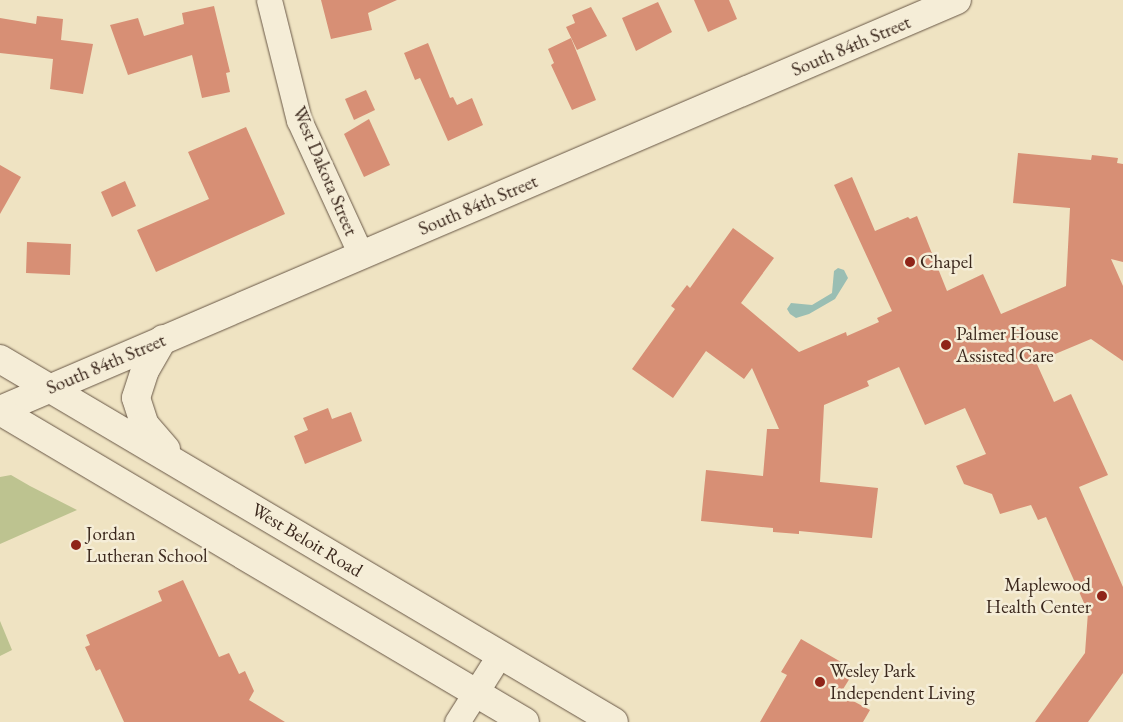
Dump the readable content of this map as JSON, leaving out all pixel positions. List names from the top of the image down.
{
  "streets": {
    "main road": ["South 84th Street", "West Beloit Road"],
    "street": ["West Dakota Street"]
  },
  "crossings": [
    ["South 84th Street", "West Dakota Street"],
    ["South 84th Street", "West Beloit Road"]
  ],
  "places": [
    "Chapel",
    "Palmer House Assisted Care",
    "Jordan Lutheran School",
    "Maplewood Health Center",
    "Wesley Park Independent Living"
  ]
}
